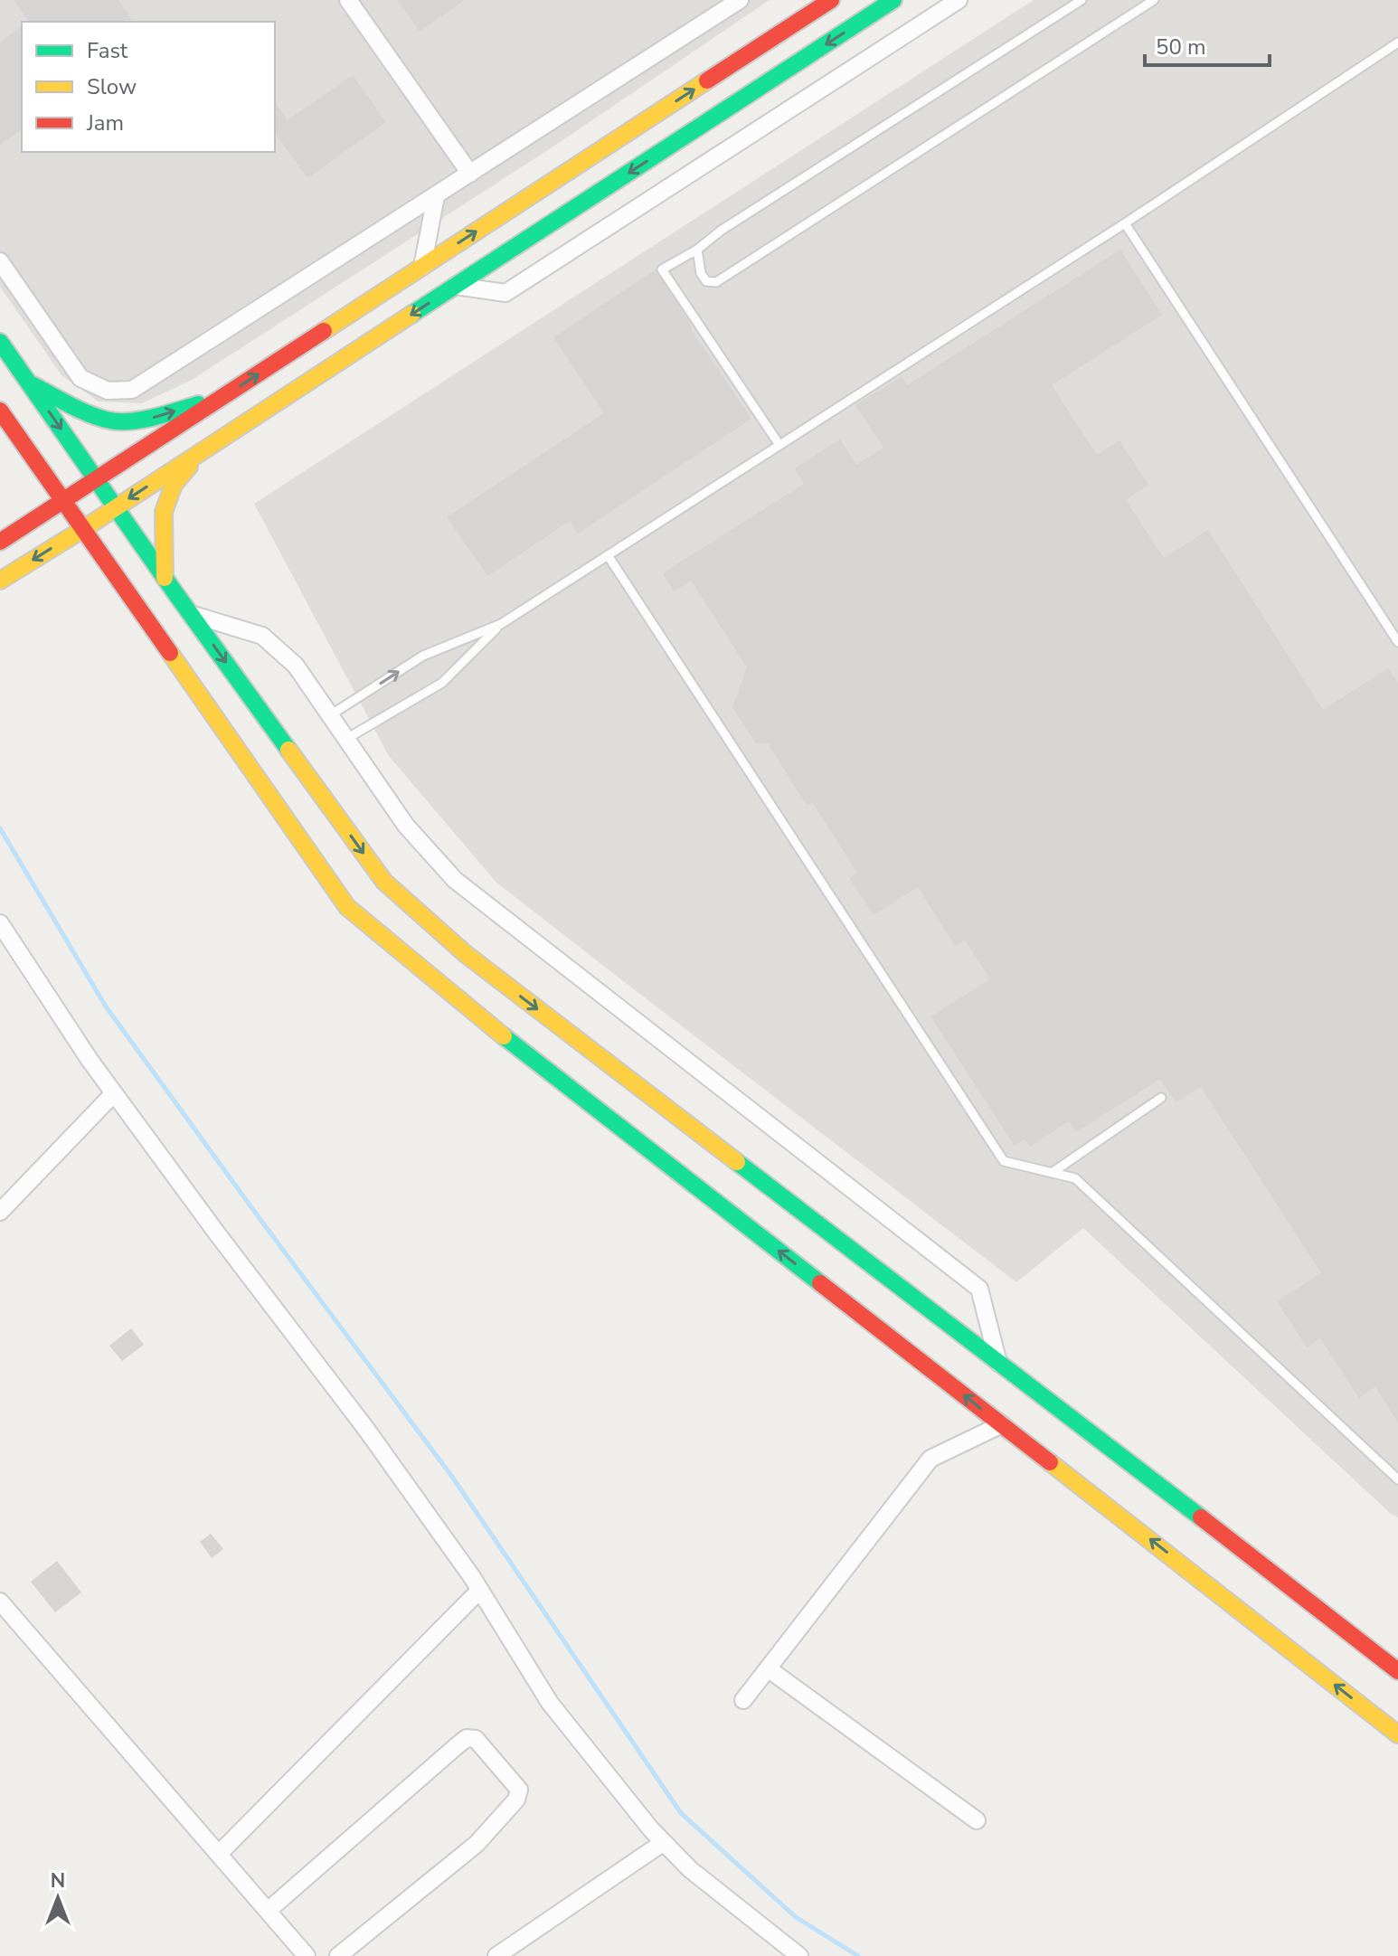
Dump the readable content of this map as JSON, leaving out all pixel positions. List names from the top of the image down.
{
  "legend": ["Fast", "Slow", "Jam"],
  "scale_bar": "50 m",
  "north": "top"
}
